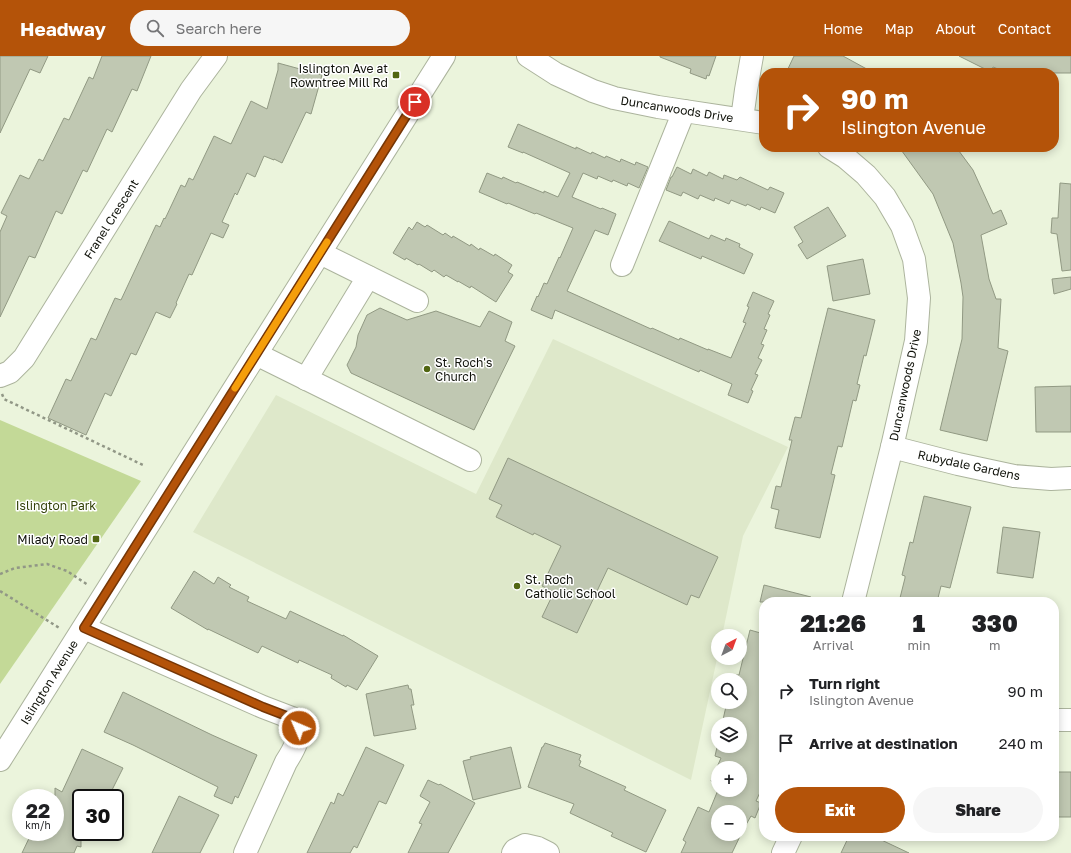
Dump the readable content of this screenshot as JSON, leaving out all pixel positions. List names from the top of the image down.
{
  "streets": {
    "street": [
      "Duncanwoods Drive",
      "Franel Crescent",
      "Rubydale Gardens",
      "Islington Avenue"
    ]
  },
  "crossings": [
    ["Duncanwoods Drive", "Rubydale Gardens"]
  ],
  "parks": ["Islington Park"],
  "places": {
    "transit": ["Islington Ave at Rowntree Mill Rd", "Milady Road"],
    "other": ["St. Roch's Church", "St. Roch Catholic School"]
  },
  "north": "top right",
  "page": {
    "header": "Headway",
    "search": "Search here",
    "nav": [
      "Home",
      "Map",
      "About",
      "Contact"
    ],
    "turn": ["90 m", "Islington Avenue"],
    "eta": [
      "21:26",
      "Arrival",
      "1",
      "min",
      "330",
      "m"
    ],
    "map_buttons": ["+", "−"],
    "list": [
      {
        "name": "Turn right",
        "note": "Islington Avenue",
        "value": "90 m"
      },
      {
        "name": "Arrive at destination",
        "value": "240 m"
      }
    ],
    "buttons": ["Exit", "Share"],
    "speed": "22 km/h",
    "limit": "30"
  }
}
